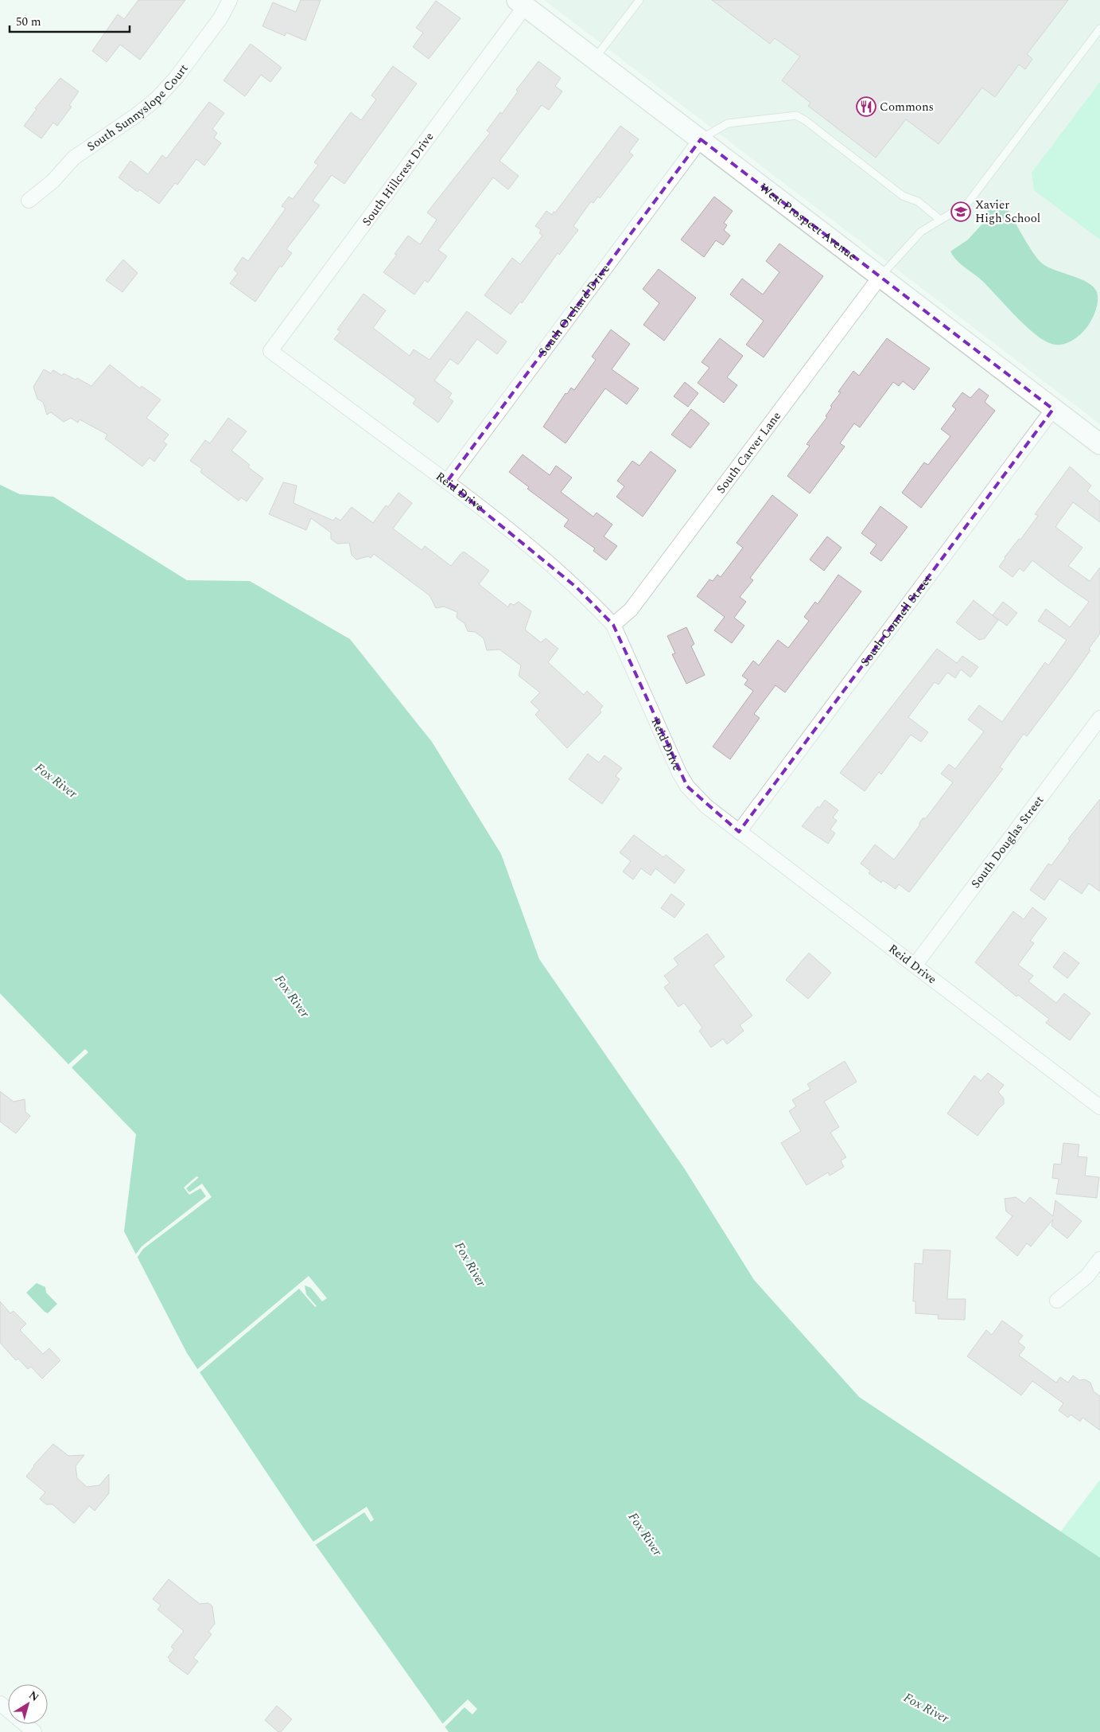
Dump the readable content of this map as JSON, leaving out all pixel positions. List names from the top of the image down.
{
  "streets": {
    "main road": ["West Prospect Avenue"],
    "street": [
      "South Sunnyslope Court",
      "South Hillcrest Drive",
      "South Orchard Drive",
      "South Carver Lane",
      "Reid Drive",
      "South Connell Street",
      "South Douglas Street"
    ]
  },
  "crossings": [
    ["South Hillcrest Drive", "West Prospect Avenue"],
    ["South Hillcrest Drive", "Reid Drive"],
    ["West Prospect Avenue", "South Orchard Drive"],
    ["West Prospect Avenue", "South Carver Lane"],
    ["West Prospect Avenue", "South Connell Street"],
    ["South Orchard Drive", "Reid Drive"],
    ["South Carver Lane", "Reid Drive"],
    ["Reid Drive", "South Connell Street"],
    ["Reid Drive", "South Douglas Street"]
  ],
  "water": ["Fox River"],
  "places": {
    "restaurant": ["Commons"],
    "school or university": ["Xavier High School"]
  },
  "scale_bar": "50 m",
  "north": "top right"
}
